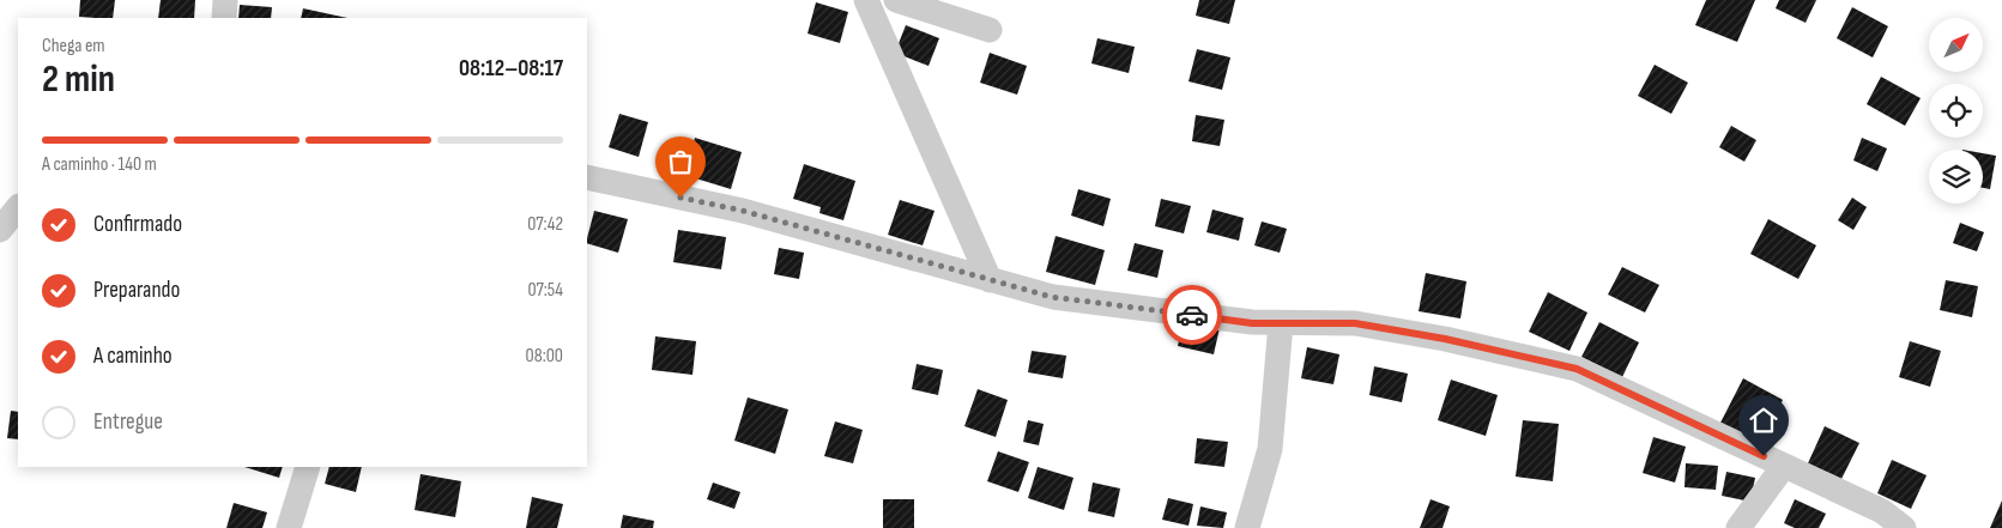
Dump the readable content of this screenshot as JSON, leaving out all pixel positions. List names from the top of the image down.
{
  "north": "top right",
  "page": {
    "heading": ["2 min", "Chega em", "08:12–08:17"],
    "bar": "A caminho · 140 m",
    "list": [
      ["Confirmado", "07:42"],
      ["Preparando", "07:54"],
      ["A caminho", "08:00"],
      "Entregue"
    ]
  }
}
